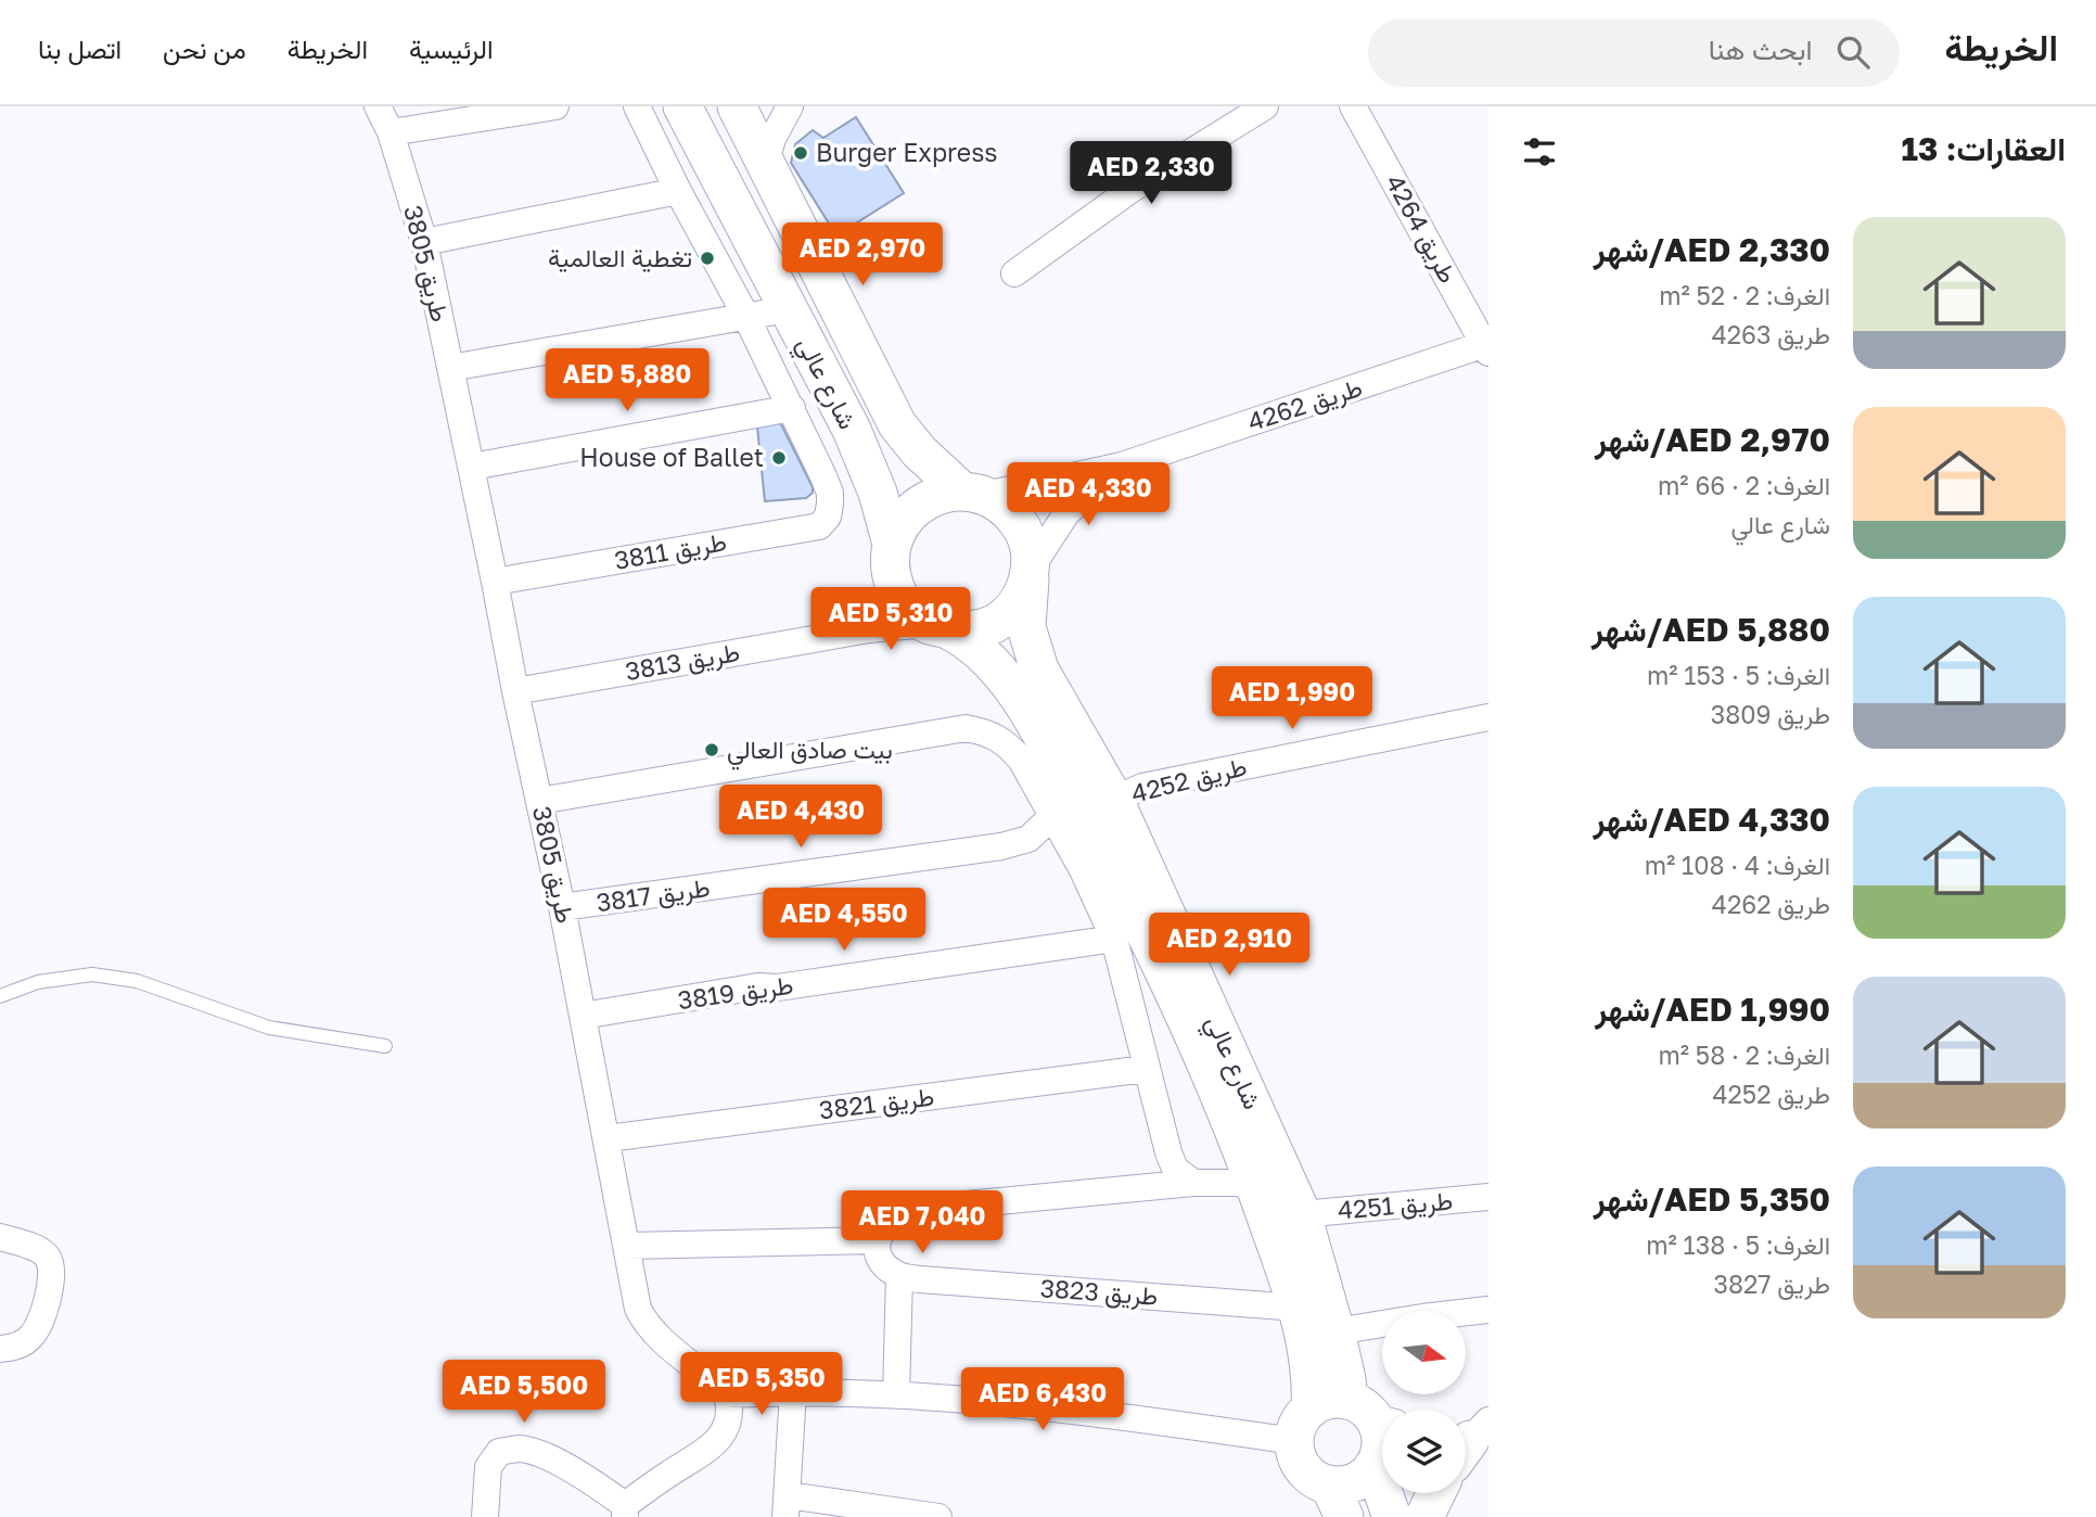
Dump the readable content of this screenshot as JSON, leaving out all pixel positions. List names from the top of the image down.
{
  "streets": {
    "street": [
      "طريق 4264",
      "طريق 3805",
      "شارع عالي",
      "طريق 4262",
      "طريق 3811",
      "طريق 3813",
      "طريق 4252",
      "طريق 3817",
      "طريق 3819",
      "طريق 3821",
      "طريق 4251",
      "طريق 3823"
    ]
  },
  "crossings": [
    ["طريق 4264", "طريق 4262"],
    ["طريق 3805", "طريق 3811"],
    ["طريق 3805", "طريق 3813"],
    ["طريق 3805", "طريق 3817"],
    ["طريق 3805", "طريق 3819"],
    ["طريق 3805", "طريق 3821"],
    ["شارع عالي", "طريق 4262"],
    ["شارع عالي", "طريق 3813"],
    ["شارع عالي", "طريق 4252"],
    ["شارع عالي", "طريق 3817"],
    ["شارع عالي", "طريق 4251"],
    ["شارع عالي", "طريق 3823"],
    ["طريق 4262", "طريق 3813"]
  ],
  "places": [
    "Burger Express",
    "تغطية العالمية",
    "House of Ballet",
    "بيت صادق العالي"
  ],
  "north": "right",
  "page": {
    "header": "الخريطة",
    "search": "ابحث هنا",
    "nav": [
      "الرئيسية",
      "الخريطة",
      "من نحن",
      "اتصل بنا"
    ],
    "heading": "العقارات: 13",
    "price": [
      "AED 2,330",
      "AED 2,970",
      "AED 5,880",
      "AED 4,330",
      "AED 5,310",
      "AED 1,990",
      "AED 4,430",
      "AED 4,550",
      "AED 2,910",
      "AED 7,040",
      "AED 5,350",
      "AED 5,500",
      "AED 6,430"
    ],
    "list": [
      {
        "name": "AED 2,330/شهر",
        "note": "الغرف: 2 · 52 m² · طريق 4263"
      },
      {
        "name": "AED 2,970/شهر",
        "note": "الغرف: 2 · 66 m² · شارع عالي"
      },
      {
        "name": "AED 5,880/شهر",
        "note": "الغرف: 5 · 153 m² · طريق 3809"
      },
      {
        "name": "AED 4,330/شهر",
        "note": "الغرف: 4 · 108 m² · طريق 4262"
      },
      {
        "name": "AED 1,990/شهر",
        "note": "الغرف: 2 · 58 m² · طريق 4252"
      },
      {
        "name": "AED 5,350/شهر",
        "note": "الغرف: 5 · 138 m² · طريق 3827"
      }
    ]
  }
}
